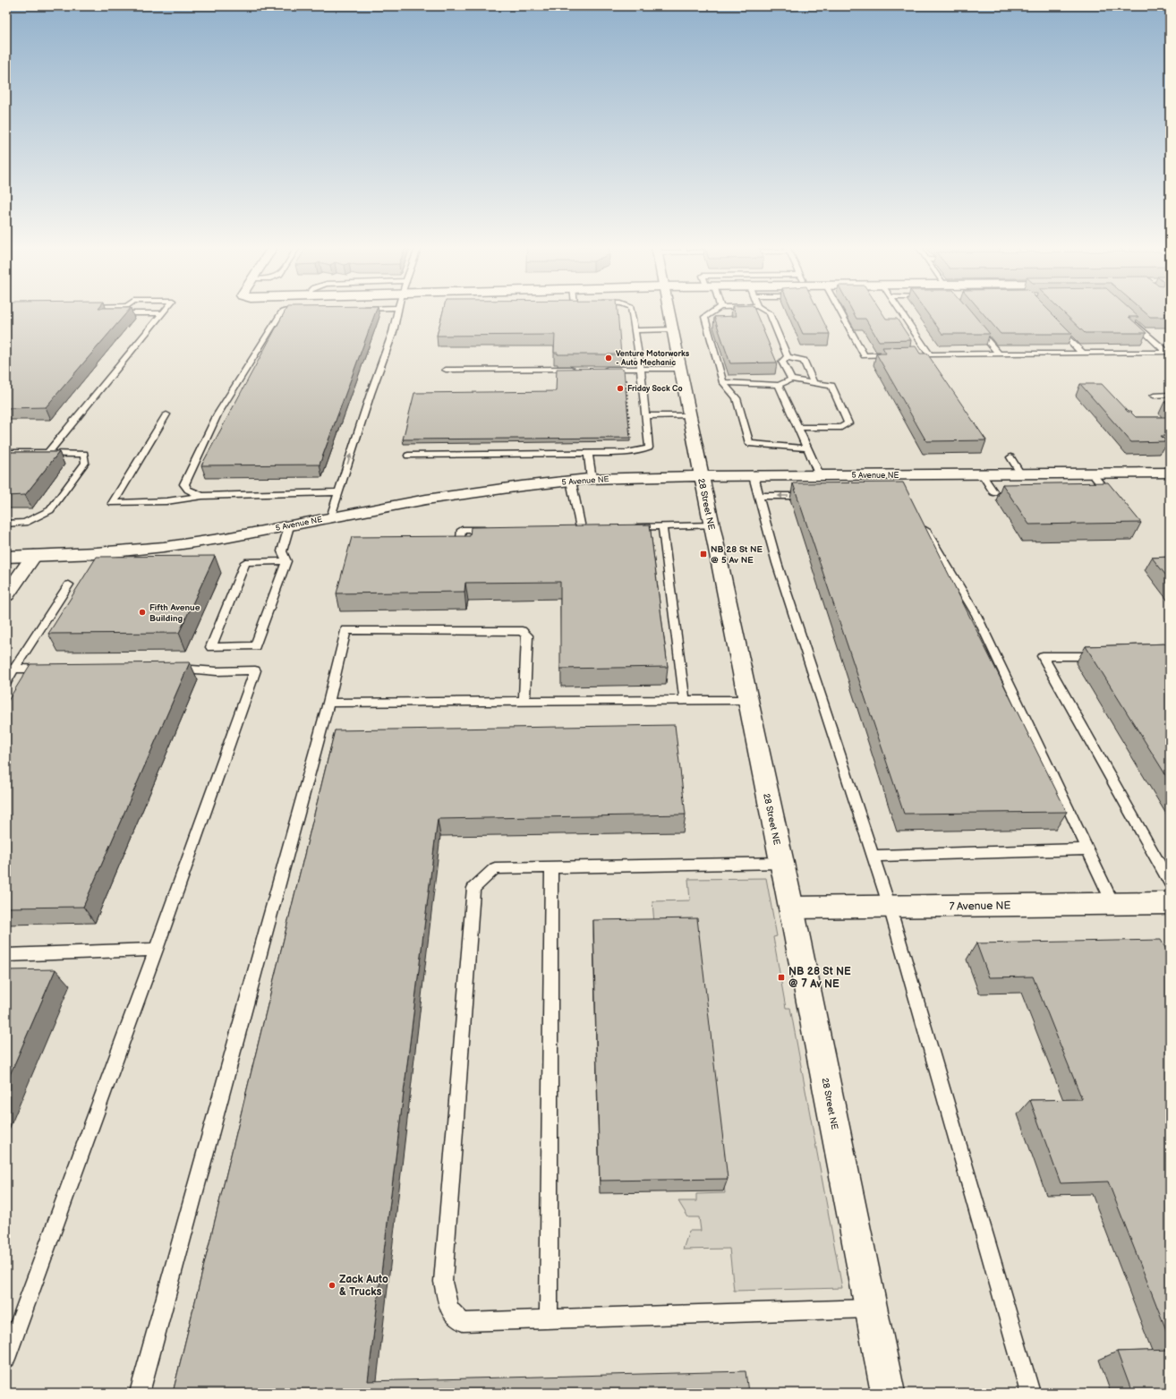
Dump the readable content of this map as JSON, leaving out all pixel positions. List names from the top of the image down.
{
  "streets": {
    "street": ["5 Avenue NE", "28 Street NE", "7 Avenue NE"]
  },
  "crossings": [
    ["5 Avenue NE", "28 Street NE"],
    ["28 Street NE", "7 Avenue NE"]
  ],
  "places": {
    "other": [
      "Venture Motorworks - Auto Mechanic",
      "Friday Sock Co",
      "Fifth Avenue Building",
      "Zack Auto & Trucks"
    ],
    "transit": ["NB 28 St NE @ 5 Av NE", "NB 28 St NE @ 7 Av NE"]
  }
}
